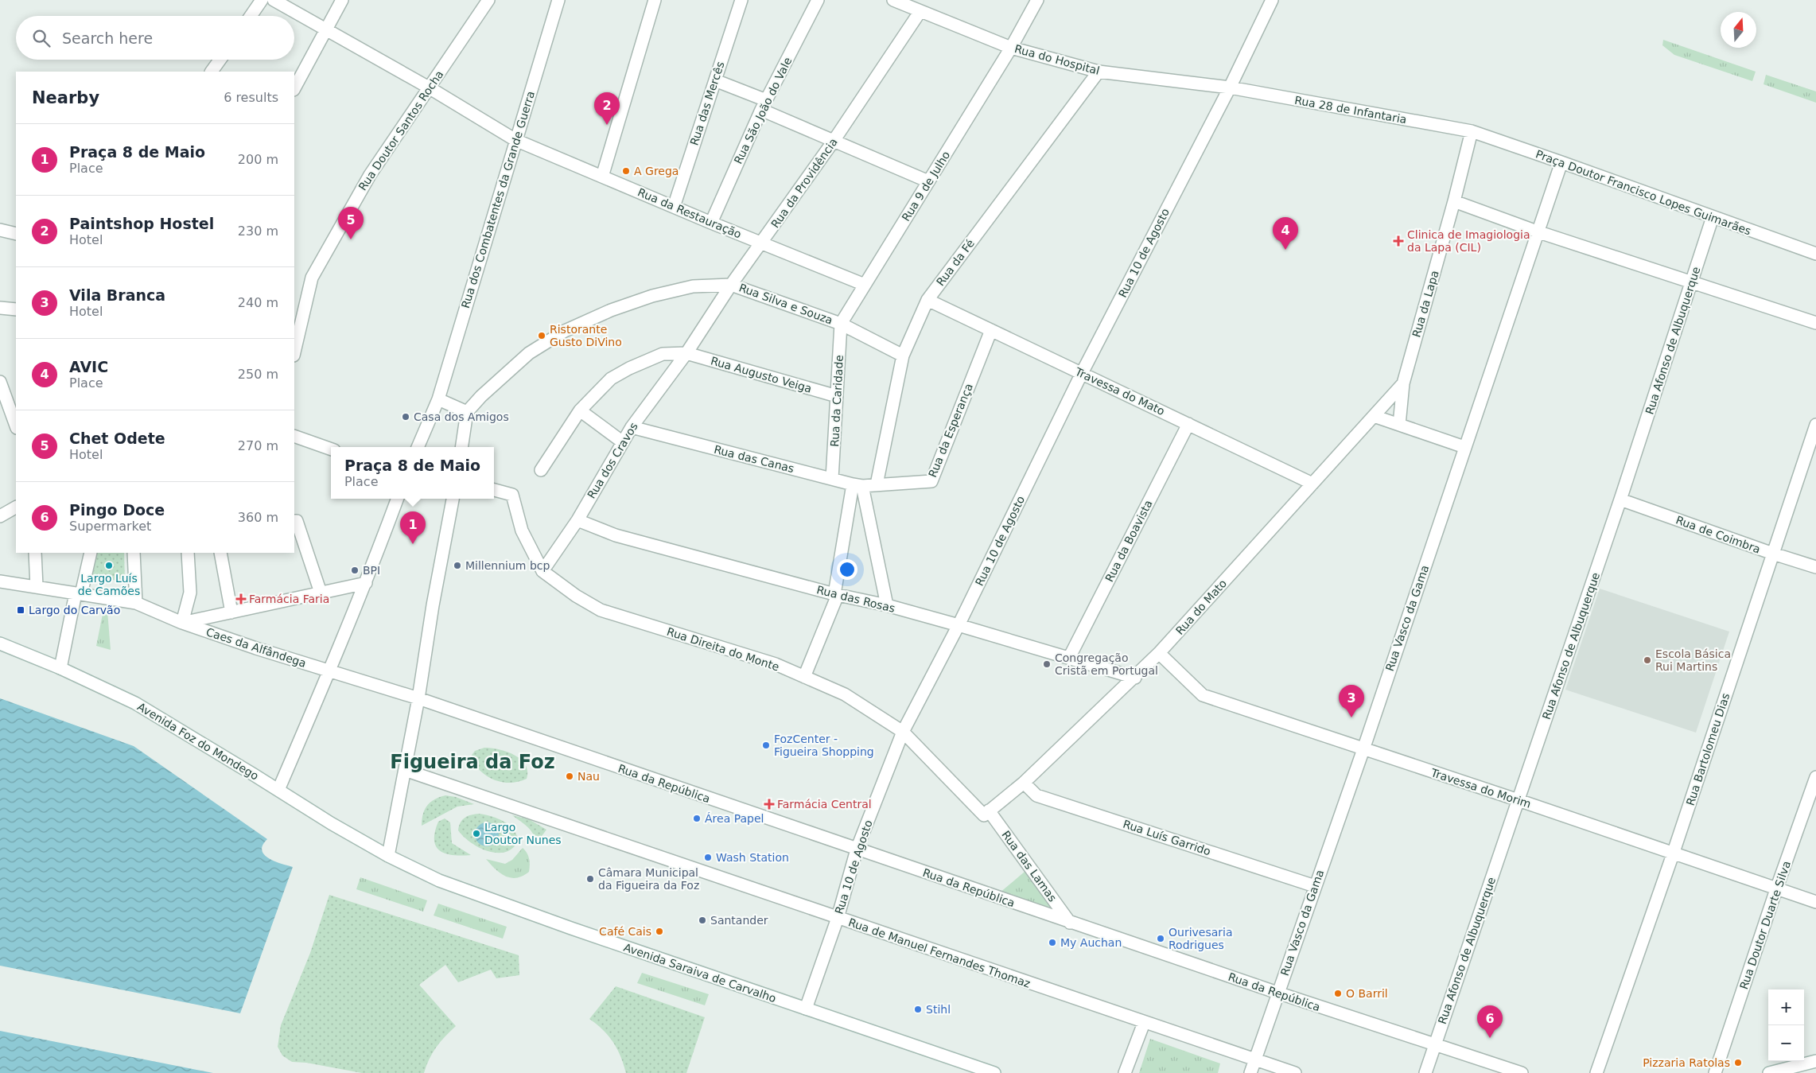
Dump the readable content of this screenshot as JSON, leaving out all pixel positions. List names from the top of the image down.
{
  "streets": {
    "street": [
      "Rua do Hospital",
      "Rua das Mercês",
      "Rua 28 de Infantaria",
      "Rua São João do Vale",
      "Rua Doutor Santos Rocha",
      "Rua da Providência",
      "Rua 9 de Julho",
      "Praça Doutor Francisco Lopes Guimarães",
      "Rua dos Combatentes da Grande Guerra",
      "Rua da Restauração",
      "Rua 10 de Agosto",
      "Rua da Fé",
      "Rua Silva e Souza",
      "Rua da Lapa",
      "Rua Afonso de Albuquerque",
      "Rua Augusto Veiga",
      "Travessa do Mato",
      "Rua da Caridade",
      "Rua da Esperança",
      "Rua das Canas",
      "Rua dos Cravos",
      "Rua de Coimbra",
      "Rua da Boavista",
      "Rua das Rosas",
      "Rua do Mato",
      "Rua Vasco da Gama",
      "Caes da Alfândega",
      "Rua Direita do Monte",
      "Avenida Foz do Mondego",
      "Rua Bartolomeu Dias",
      "Rua da República",
      "Travessa do Morim",
      "Rua Luís Garrido",
      "Rua das Lamas",
      "Rua Doutor Duarte Silva",
      "Rua de Manuel Fernandes Thomaz",
      "Avenida Saraiva de Carvalho"
    ]
  },
  "crossings": [
    ["Rua do Hospital", "Rua 28 de Infantaria"],
    ["Rua do Hospital", "Rua da Providência"],
    ["Rua do Hospital", "Rua 9 de Julho"],
    ["Rua do Hospital", "Rua 10 de Agosto"],
    ["Rua do Hospital", "Rua da Fé"],
    ["Rua das Mercês", "Rua da Restauração"],
    ["Rua 28 de Infantaria", "Praça Doutor Francisco Lopes Guimarães"],
    ["Rua 28 de Infantaria", "Rua 10 de Agosto"],
    ["Rua 28 de Infantaria", "Rua da Lapa"],
    ["Rua São João do Vale", "Rua da Restauração"],
    ["Rua Doutor Santos Rocha", "Rua da Restauração"],
    ["Rua da Providência", "Rua da Restauração"],
    ["Rua da Providência", "Rua Silva e Souza"],
    ["Rua da Providência", "Rua Augusto Veiga"],
    ["Rua da Providência", "Rua dos Cravos"],
    ["Rua 9 de Julho", "Rua da Restauração"],
    ["Rua 9 de Julho", "Rua Silva e Souza"],
    ["Rua 9 de Julho", "Rua da Caridade"],
    ["Praça Doutor Francisco Lopes Guimarães", "Rua da Lapa"],
    ["Praça Doutor Francisco Lopes Guimarães", "Rua Afonso de Albuquerque"],
    ["Praça Doutor Francisco Lopes Guimarães", "Rua Vasco da Gama"],
    ["Rua dos Combatentes da Grande Guerra", "Rua da Restauração"],
    ["Rua 10 de Agosto", "Travessa do Mato"],
    ["Rua 10 de Agosto", "Rua das Rosas"],
    ["Rua 10 de Agosto", "Rua Direita do Monte"],
    ["Rua 10 de Agosto", "Rua da República"],
    ["Rua 10 de Agosto", "Rua das Lamas"],
    ["Rua 10 de Agosto", "Rua de Manuel Fernandes Thomaz"],
    ["Rua 10 de Agosto", "Avenida Saraiva de Carvalho"],
    ["Rua da Fé", "Rua Silva e Souza"],
    ["Rua da Fé", "Travessa do Mato"],
    ["Rua da Fé", "Rua da Esperança"],
    ["Rua da Fé", "Rua das Canas"],
    ["Rua Silva e Souza", "Rua da Caridade"],
    ["Rua da Lapa", "Rua do Mato"],
    ["Rua Afonso de Albuquerque", "Rua de Coimbra"],
    ["Rua Afonso de Albuquerque", "Rua da República"],
    ["Rua Afonso de Albuquerque", "Travessa do Morim"],
    ["Rua Augusto Veiga", "Rua da Caridade"],
    ["Rua Augusto Veiga", "Rua dos Cravos"],
    ["Travessa do Mato", "Rua da Esperança"],
    ["Travessa do Mato", "Rua da Boavista"],
    ["Travessa do Mato", "Rua do Mato"],
    ["Rua da Caridade", "Rua das Canas"],
    ["Rua da Esperança", "Rua das Canas"],
    ["Rua das Canas", "Rua dos Cravos"],
    ["Rua dos Cravos", "Rua das Rosas"],
    ["Rua dos Cravos", "Rua Direita do Monte"],
    ["Rua de Coimbra", "Rua Bartolomeu Dias"],
    ["Rua da Boavista", "Rua das Rosas"],
    ["Rua das Rosas", "Rua do Mato"],
    ["Rua do Mato", "Travessa do Morim"],
    ["Rua do Mato", "Rua Luís Garrido"],
    ["Rua do Mato", "Rua das Lamas"],
    ["Rua Vasco da Gama", "Rua da República"],
    ["Rua Vasco da Gama", "Travessa do Morim"],
    ["Rua Vasco da Gama", "Rua Luís Garrido"],
    ["Rua Vasco da Gama", "Rua de Manuel Fernandes Thomaz"],
    ["Caes da Alfândega", "Rua da República"],
    ["Rua Direita do Monte", "Rua das Lamas"],
    ["Avenida Foz do Mondego", "Avenida Saraiva de Carvalho"],
    ["Rua Bartolomeu Dias", "Travessa do Morim"],
    ["Rua da República", "Rua das Lamas"],
    ["Travessa do Morim", "Rua Doutor Duarte Silva"]
  ],
  "districts": ["Figueira da Foz"],
  "places": {
    "other": [
      "A Grega",
      "Ristorante Gusto DiVino",
      "Casa dos Amigos",
      "Largo Luís de Camões",
      "Millennium bcp",
      "BPI",
      "Escola Básica Rui Martins",
      "Congregação Cristã em Portugal",
      "FozCenter - Figueira Shopping",
      "Nau",
      "Área Papel",
      "Largo Doutor Nunes",
      "Wash Station",
      "Câmara Municipal da Figueira da Foz",
      "Santander",
      "Café Cais",
      "Ourivesaria Rodrigues",
      "My Auchan",
      "O Barril",
      "Stihl",
      "Pizzaria Ratolas"
    ],
    "health": ["Clinica de Imagiologia da Lapa (CIL)", "Farmácia Faria", "Farmácia Central"],
    "transit": ["Largo do Carvão"]
  },
  "north": "top",
  "page": {
    "search": "Search here",
    "heading": ["Nearby", "6 results"],
    "pins": [
      "2",
      "5",
      "4",
      "1",
      "3",
      "6"
    ],
    "list": [
      {
        "mark": "1",
        "name": "Praça 8 de Maio",
        "note": "Place",
        "value": "200 m"
      },
      {
        "mark": "2",
        "name": "Paintshop Hostel",
        "note": "Hotel",
        "value": "230 m"
      },
      {
        "mark": "3",
        "name": "Vila Branca",
        "note": "Hotel",
        "value": "240 m"
      },
      {
        "mark": "4",
        "name": "AVIC",
        "note": "Place",
        "value": "250 m"
      },
      {
        "mark": "5",
        "name": "Chet Odete",
        "note": "Hotel",
        "value": "270 m"
      },
      {
        "mark": "6",
        "name": "Pingo Doce",
        "note": "Supermarket",
        "value": "360 m"
      }
    ],
    "popup": ["Praça 8 de Maio", "Place"],
    "map_buttons": ["+", "−"]
  }
}
